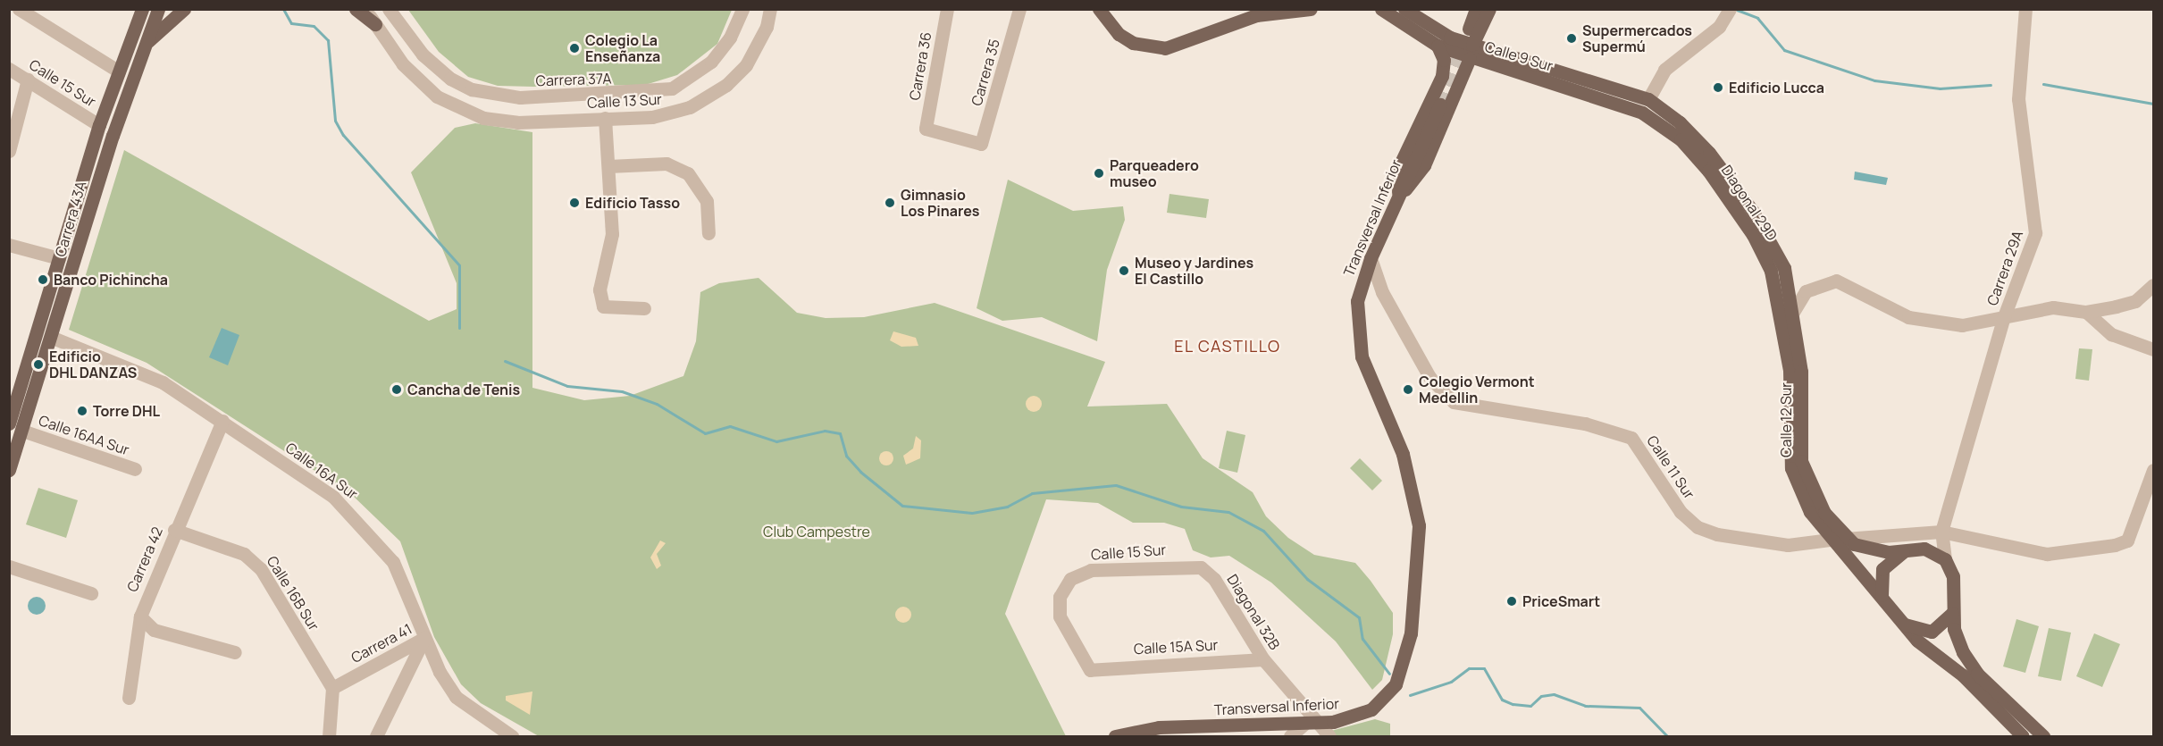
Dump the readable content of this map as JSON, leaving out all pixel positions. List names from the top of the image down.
{
  "streets": {
    "main road": [
      "Calle 9 Sur",
      "Diagonal 29D",
      "Transversal Inferior",
      "Carrera 43A",
      "Calle 12 Sur"
    ],
    "street": [
      "Carrera 36",
      "Carrera 35",
      "Carrera 37A",
      "Calle 15 Sur",
      "Calle 13 Sur",
      "Carrera 29A",
      "Calle 16AA Sur",
      "Calle 11 Sur",
      "Calle 16A Sur",
      "Carrera 42",
      "Calle 16B Sur",
      "Diagonal 32B",
      "Carrera 41",
      "Calle 15A Sur"
    ]
  },
  "crossings": [
    ["Calle 9 Sur", "Diagonal 29D"],
    ["Carrera 36", "Carrera 35"],
    ["Calle 15 Sur", "Carrera 43A"],
    ["Calle 15 Sur", "Diagonal 32B"],
    ["Calle 15 Sur", "Calle 15A Sur"],
    ["Diagonal 29D", "Calle 12 Sur"],
    ["Transversal Inferior", "Calle 11 Sur"],
    ["Transversal Inferior", "Diagonal 32B"],
    ["Carrera 43A", "Calle 16AA Sur"],
    ["Carrera 43A", "Calle 16A Sur"],
    ["Carrera 29A", "Calle 12 Sur"],
    ["Calle 12 Sur", "Calle 11 Sur"],
    ["Calle 16A Sur", "Carrera 42"],
    ["Calle 16A Sur", "Carrera 41"],
    ["Carrera 42", "Calle 16B Sur"],
    ["Calle 16B Sur", "Carrera 41"],
    ["Diagonal 32B", "Calle 15A Sur"]
  ],
  "districts": ["EL CASTILLO"],
  "parks": ["Club Campestre"],
  "places": [
    "Supermercados Supermú",
    "Colegio La Enseñanza",
    "Edificio Lucca",
    "Parqueadero museo",
    "Edificio Tasso",
    "Gimnasio Los Pinares",
    "Museo y Jardines El Castillo",
    "Banco Pichincha",
    "Edificio DHL DANZAS",
    "Cancha de Tenis",
    "Colegio Vermont Medellin",
    "Torre DHL",
    "PriceSmart"
  ]
}
